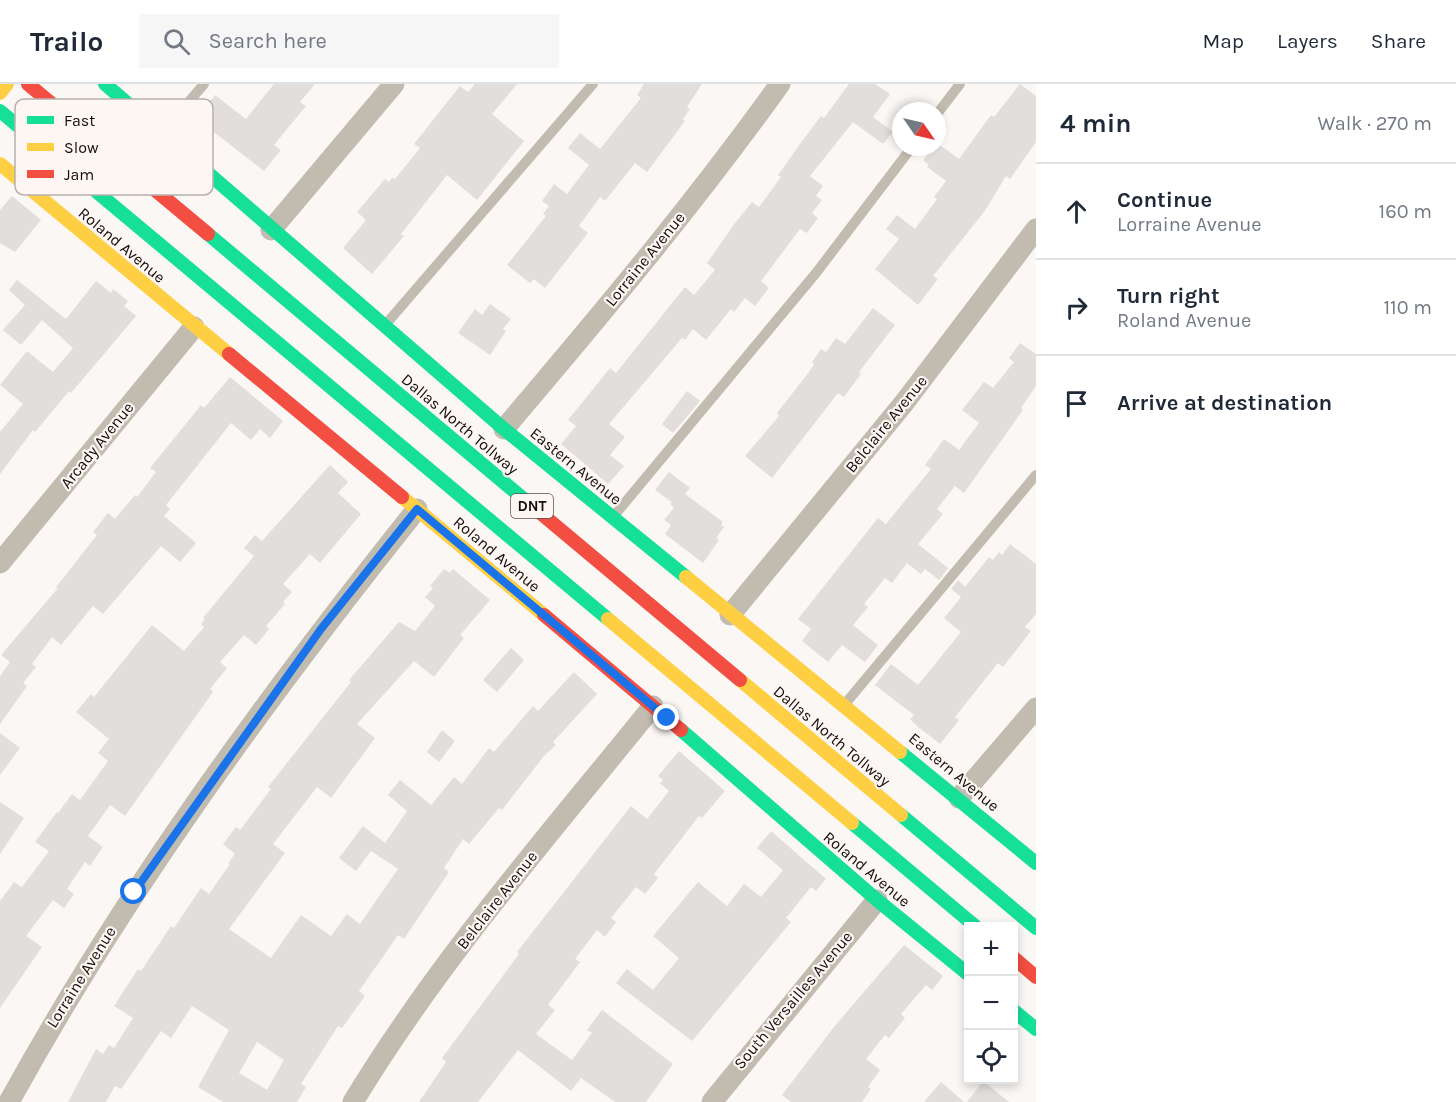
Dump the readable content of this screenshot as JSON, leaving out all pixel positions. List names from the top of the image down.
{
  "streets": {
    "main road": [
      "Roland Avenue",
      "Dallas North Tollway",
      "Eastern Avenue",
      "DNT"
    ],
    "street": [
      "Lorraine Avenue",
      "Belclaire Avenue",
      "Arcady Avenue",
      "South Versailles Avenue"
    ]
  },
  "crossings": [
    ["Roland Avenue", "Lorraine Avenue"],
    ["Roland Avenue", "Belclaire Avenue"],
    ["Roland Avenue", "Arcady Avenue"],
    ["Roland Avenue", "South Versailles Avenue"],
    ["Lorraine Avenue", "Eastern Avenue"],
    ["Belclaire Avenue", "Eastern Avenue"]
  ],
  "legend": ["Fast", "Slow", "Jam"],
  "north": "bottom right",
  "page": {
    "header": "Trailo",
    "search": "Search here",
    "nav": ["Map", "Layers", "Share"],
    "heading": ["4 min", "Walk · 270 m"],
    "list": [
      ["Continue", "Lorraine Avenue", "160 m"],
      ["Turn right", "Roland Avenue", "110 m"],
      "Arrive at destination"
    ],
    "map_buttons": ["+", "−"]
  }
}
